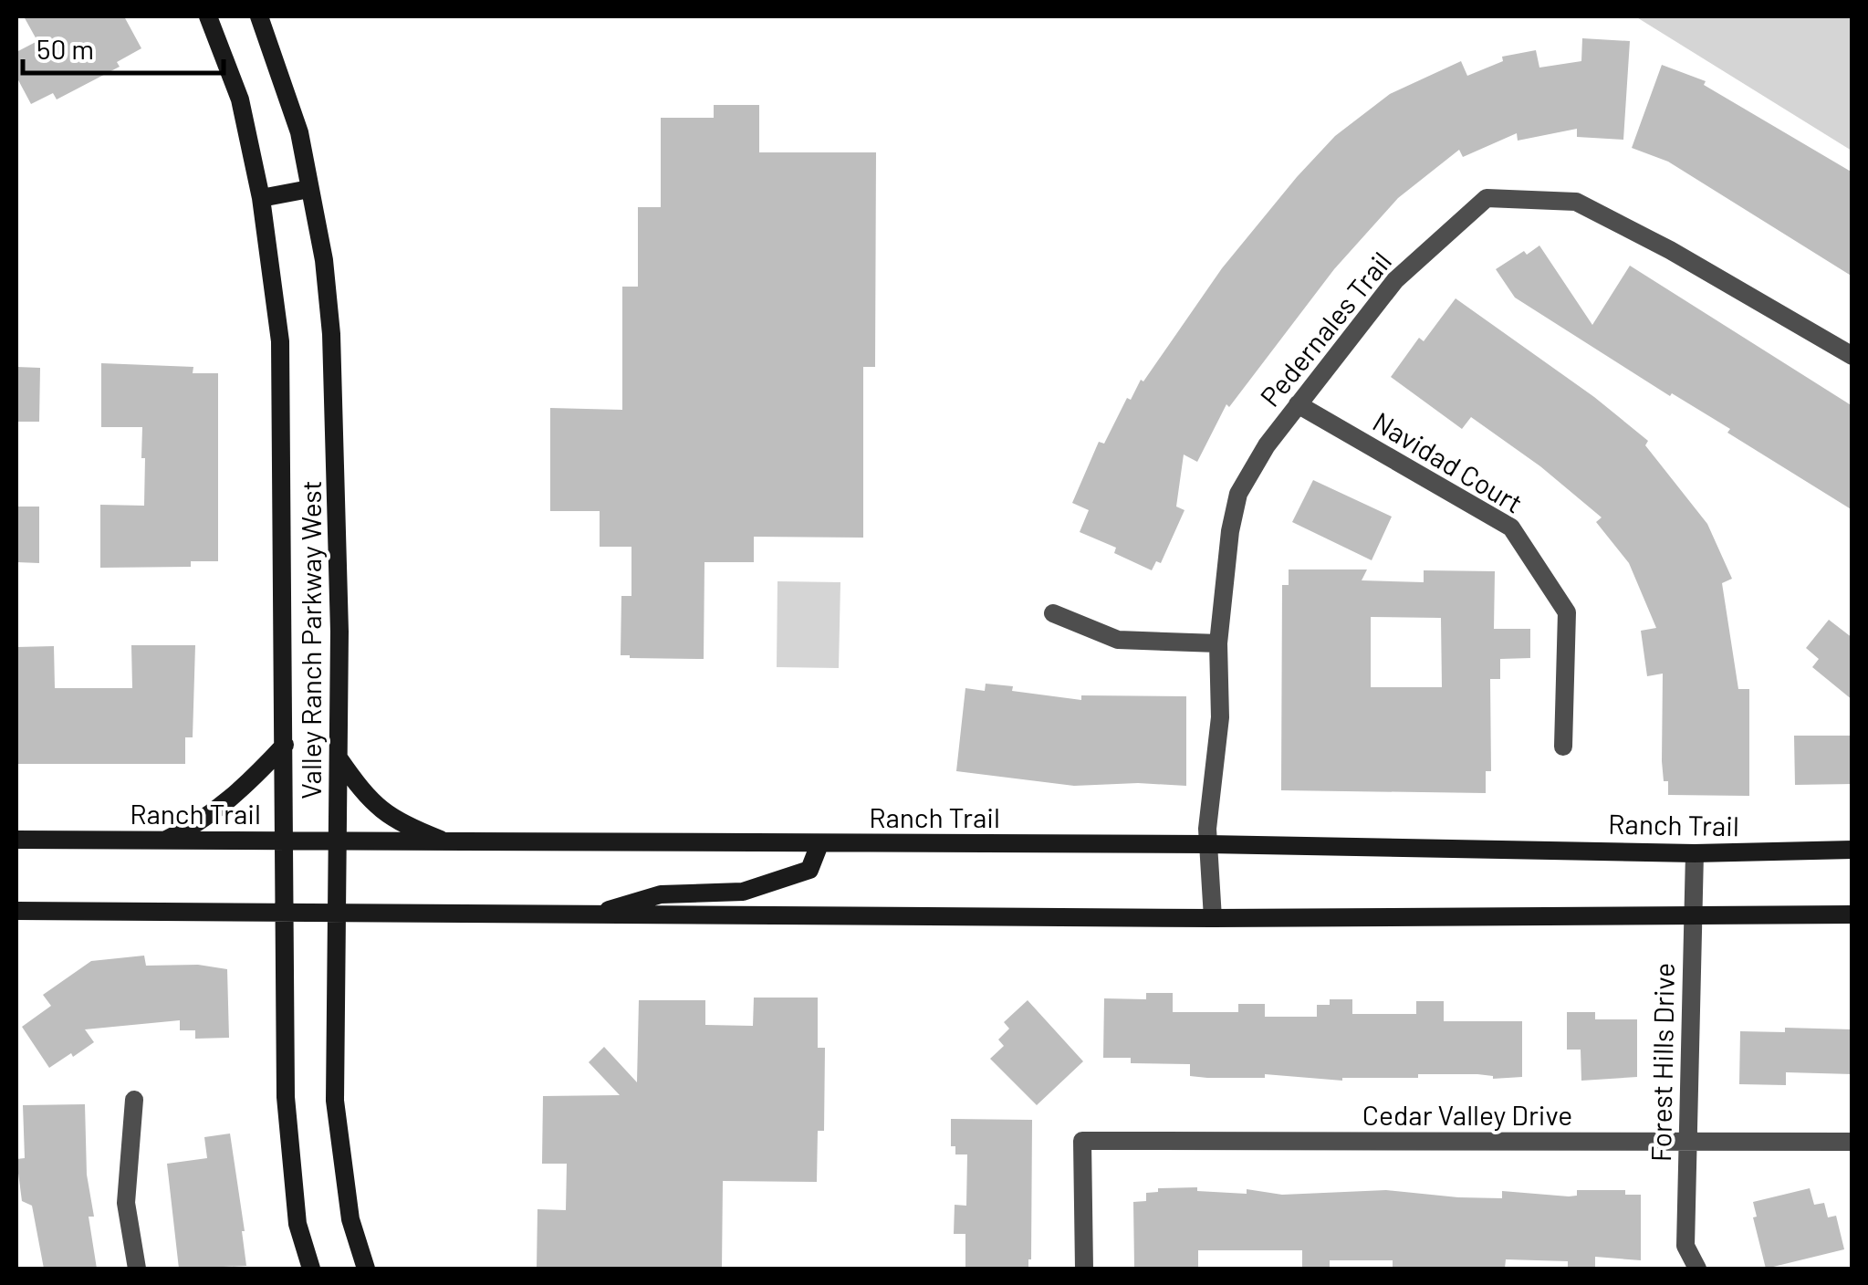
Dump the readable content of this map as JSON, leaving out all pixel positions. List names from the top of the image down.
{
  "streets": {
    "main road": ["Valley Ranch Parkway West", "Ranch Trail"],
    "street": [
      "Pedernales Trail",
      "Navidad Court",
      "Forest Hills Drive",
      "Cedar Valley Drive"
    ]
  },
  "crossings": [
    ["Pedernales Trail", "Navidad Court"],
    ["Pedernales Trail", "Ranch Trail"],
    ["Valley Ranch Parkway West", "Ranch Trail"],
    ["Ranch Trail", "Forest Hills Drive"],
    ["Forest Hills Drive", "Cedar Valley Drive"]
  ],
  "scale_bar": "50 m"
}
